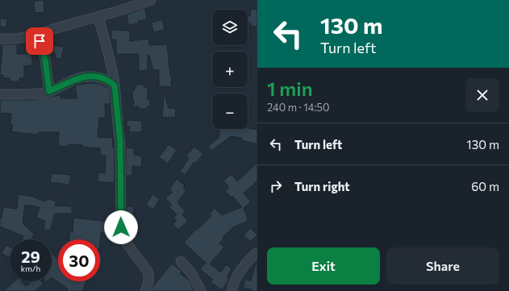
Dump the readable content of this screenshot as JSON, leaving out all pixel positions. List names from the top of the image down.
{
  "page": {
    "turn": ["130 m", "Turn left"],
    "map_buttons": ["+", "−"],
    "heading": ["1 min", "240 m · 14:50"],
    "list": [
      {
        "name": "Turn left",
        "value": "130 m"
      },
      {
        "name": "Turn right",
        "value": "60 m"
      }
    ],
    "speed": "29 km/h",
    "limit": "30",
    "buttons": ["Exit", "Share"]
  }
}
